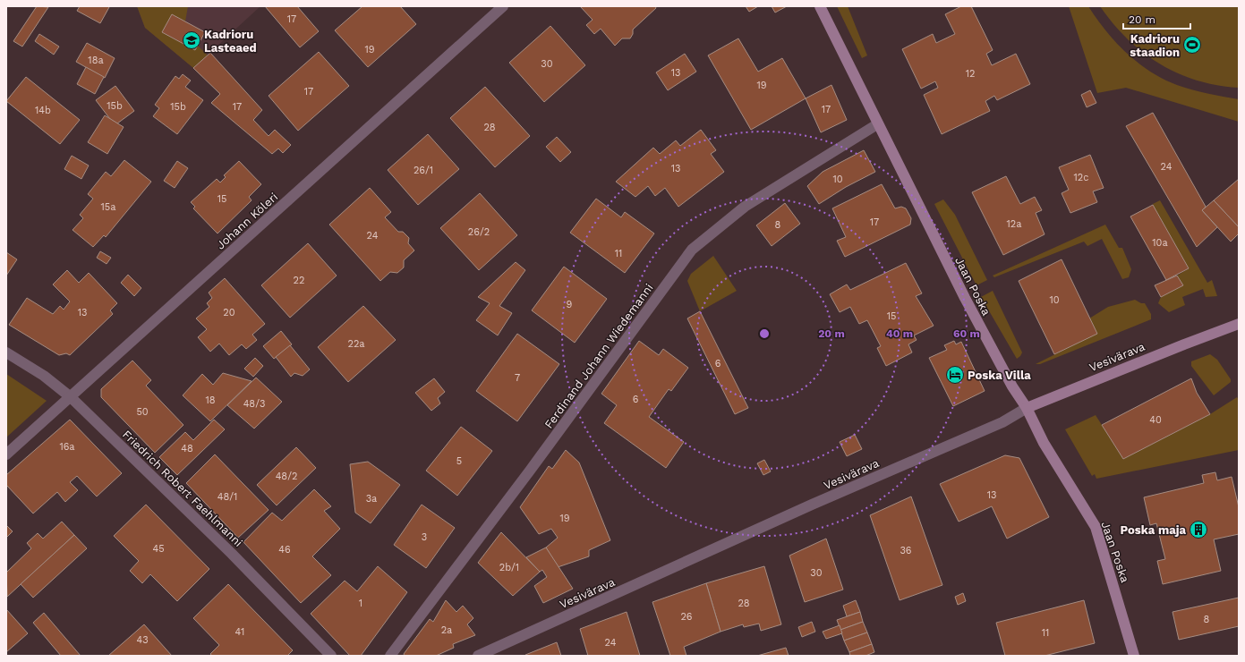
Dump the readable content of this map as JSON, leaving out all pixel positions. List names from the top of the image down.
{
  "streets": {
    "street": [
      "Johann Köleri",
      "Jaan Poska",
      "Ferdinand Johann Wiedemanni",
      "Vesivärava",
      "Friedrich Robert Faehlmanni"
    ]
  },
  "crossings": [
    ["Johann Köleri", "Friedrich Robert Faehlmanni"],
    ["Jaan Poska", "Ferdinand Johann Wiedemanni"],
    ["Jaan Poska", "Vesivärava"]
  ],
  "places": {
    "school or university": ["Kadrioru Lasteaed"],
    "sports": ["Kadrioru staadion"],
    "hotel": ["Poska Villa"],
    "building": ["Poska maja"]
  },
  "house_numbers": [
    "17",
    "19",
    "18a",
    "30",
    "13",
    "12",
    "19",
    "17",
    "15b",
    "15b",
    "17",
    "17",
    "14b",
    "28",
    "24",
    "13",
    "26/1",
    "12c",
    "10",
    "15",
    "15a",
    "17",
    "12a",
    "8",
    "26/2",
    "24",
    "10a",
    "11",
    "22",
    "10",
    "9",
    "13",
    "20",
    "15",
    "22a",
    "6",
    "7",
    "6",
    "18",
    "48/3",
    "50",
    "40",
    "16a",
    "48",
    "5",
    "48/2",
    "13",
    "48/1",
    "3a",
    "19",
    "3",
    "45",
    "46",
    "36",
    "2b/1",
    "30",
    "1",
    "28",
    "26",
    "8",
    "2a",
    "41",
    "11",
    "43",
    "24"
  ],
  "scale_bar": "20 m",
  "rings": ["20 m", "40 m", "60 m"]
}
